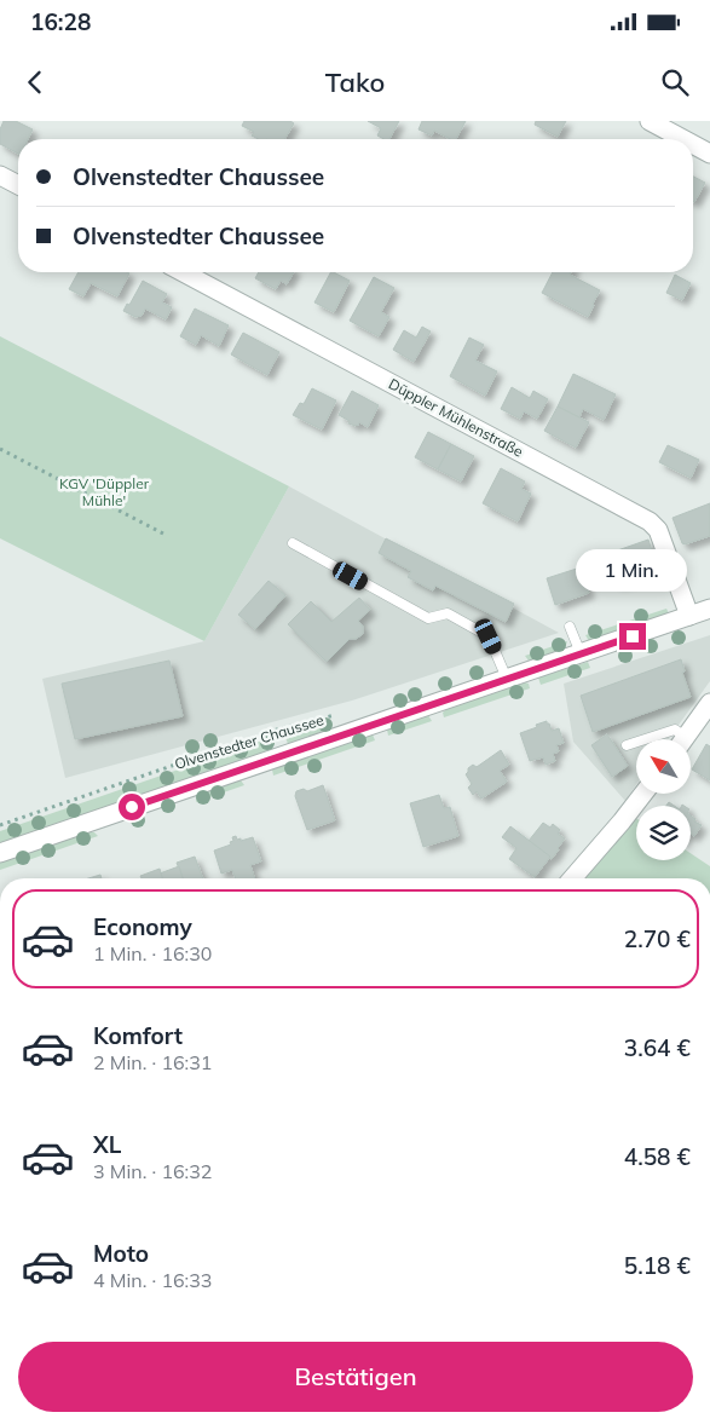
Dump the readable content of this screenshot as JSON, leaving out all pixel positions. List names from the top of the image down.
{
  "streets": {
    "street": ["Düppler Mühlenstraße", "Olvenstedter Chaussee"]
  },
  "crossings": [
    ["Düppler Mühlenstraße", "Olvenstedter Chaussee"]
  ],
  "parks": ["KGV 'Düppler Mühle'"],
  "north": "top left",
  "page": {
    "status": "16:28",
    "header": "Tako",
    "banner": ["Olvenstedter Chaussee", "Olvenstedter Chaussee"],
    "bubble": "1 Min.",
    "list": [
      {
        "name": "Economy",
        "note": "1 Min. · 16:30",
        "value": "2.70 €"
      },
      {
        "name": "Komfort",
        "note": "2 Min. · 16:31",
        "value": "3.64 €"
      },
      {
        "name": "XL",
        "note": "3 Min. · 16:32",
        "value": "4.58 €"
      },
      {
        "name": "Moto",
        "note": "4 Min. · 16:33",
        "value": "5.18 €"
      }
    ],
    "buttons": "Bestätigen"
  }
}
